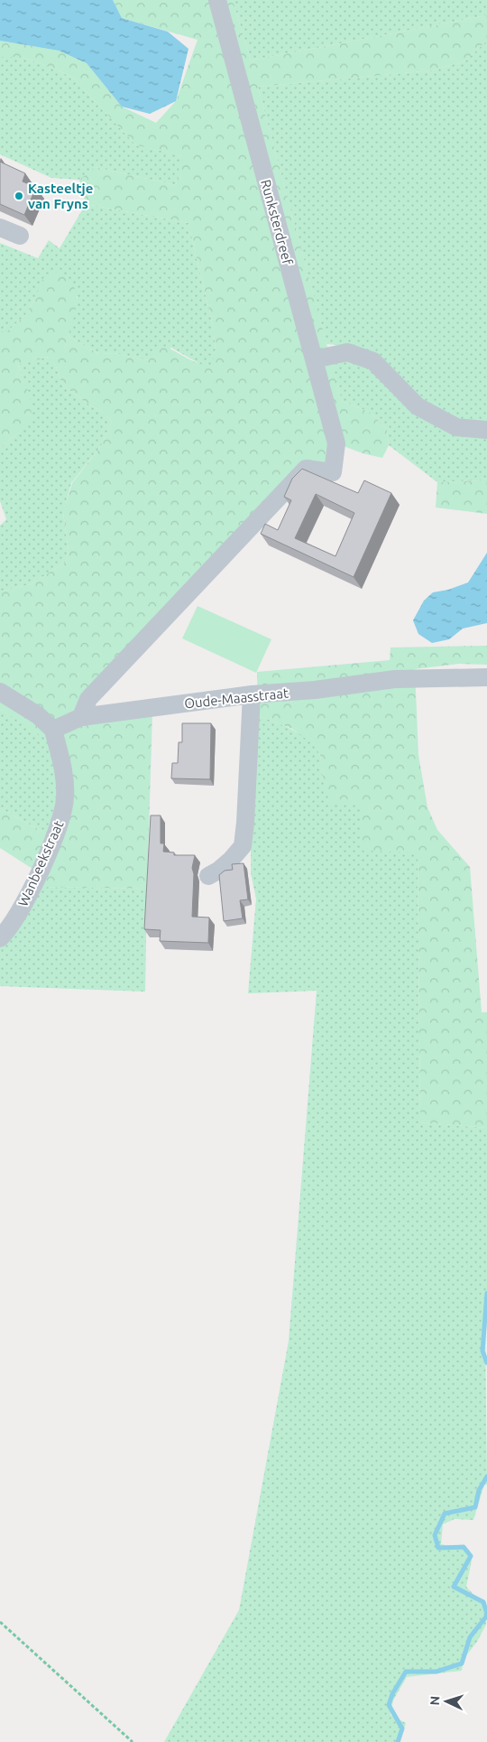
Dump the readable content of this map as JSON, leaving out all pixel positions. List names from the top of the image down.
{
  "streets": {
    "street": ["Runksterdreef", "Oude-Maasstraat", "Wanbeekstraat"]
  },
  "crossings": [
    ["Runksterdreef", "Oude-Maasstraat"],
    ["Oude-Maasstraat", "Wanbeekstraat"]
  ],
  "places": ["Kasteeltje van Fryns"],
  "north": "left"
}
